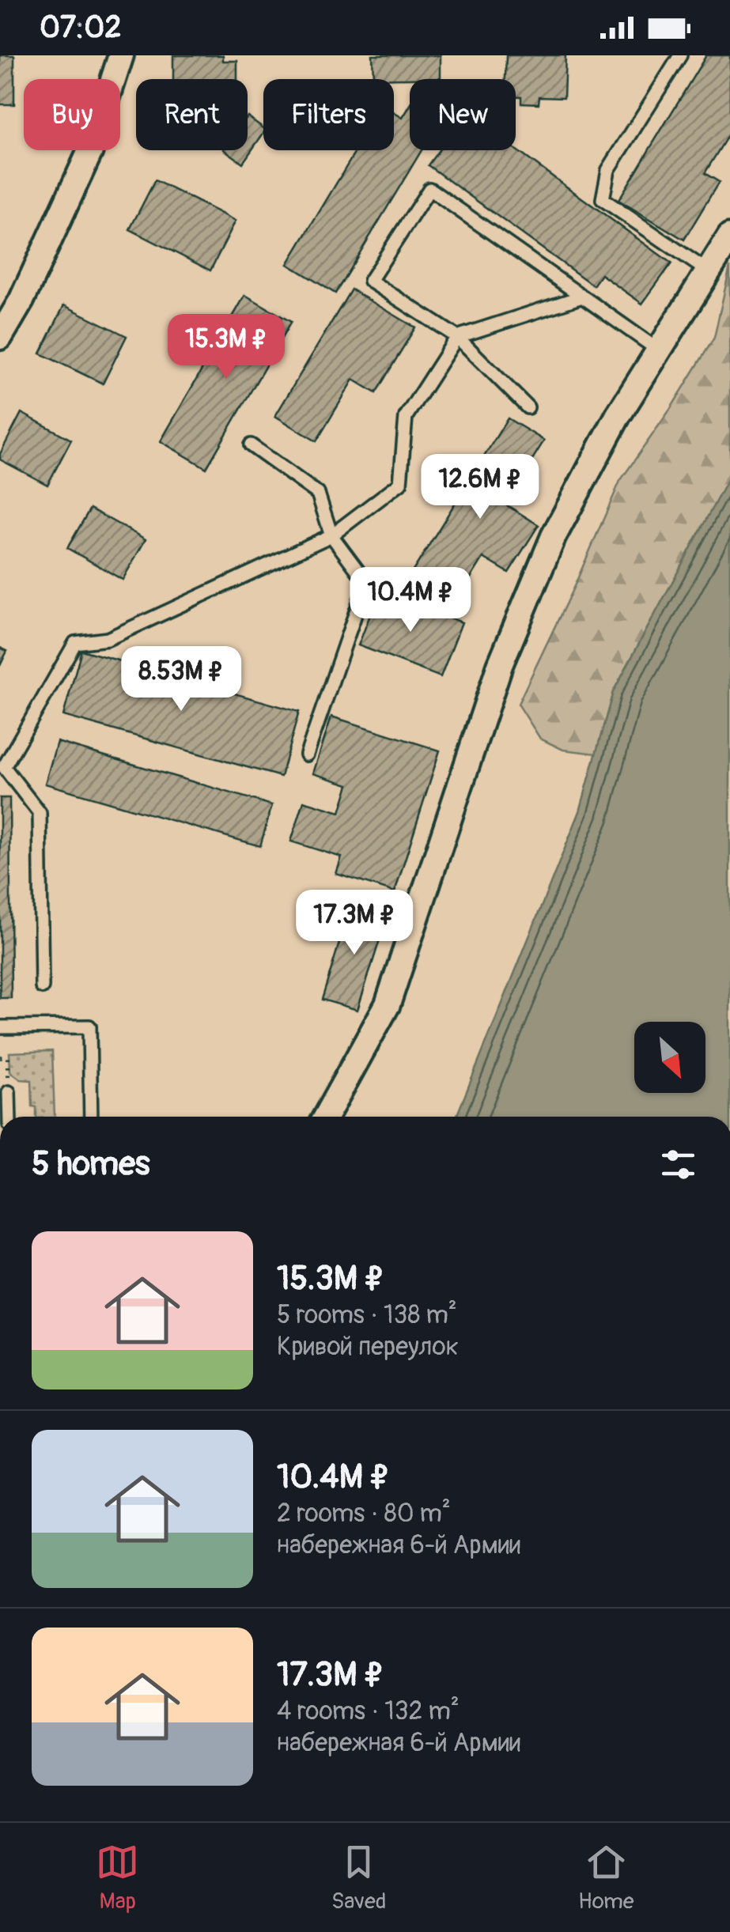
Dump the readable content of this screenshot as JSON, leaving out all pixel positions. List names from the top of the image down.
{
  "north": "bottom right",
  "page": {
    "status": "07:02",
    "chip": [
      "Buy",
      "Rent",
      "Filters",
      "New"
    ],
    "price": [
      "15.3M ₽",
      "12.6M ₽",
      "10.4M ₽",
      "8.53M ₽",
      "17.3M ₽"
    ],
    "heading": "5 homes",
    "list": [
      {
        "name": "15.3M ₽",
        "note": "5 rooms · 138 m² · Кривой переулок"
      },
      {
        "name": "10.4M ₽",
        "note": "2 rooms · 80 m² · набережная 6-й Армии"
      },
      {
        "name": "17.3M ₽",
        "note": "4 rooms · 132 m² · набережная 6-й Армии"
      }
    ],
    "tabs": ["Map", "Saved", "Home"]
  }
}
